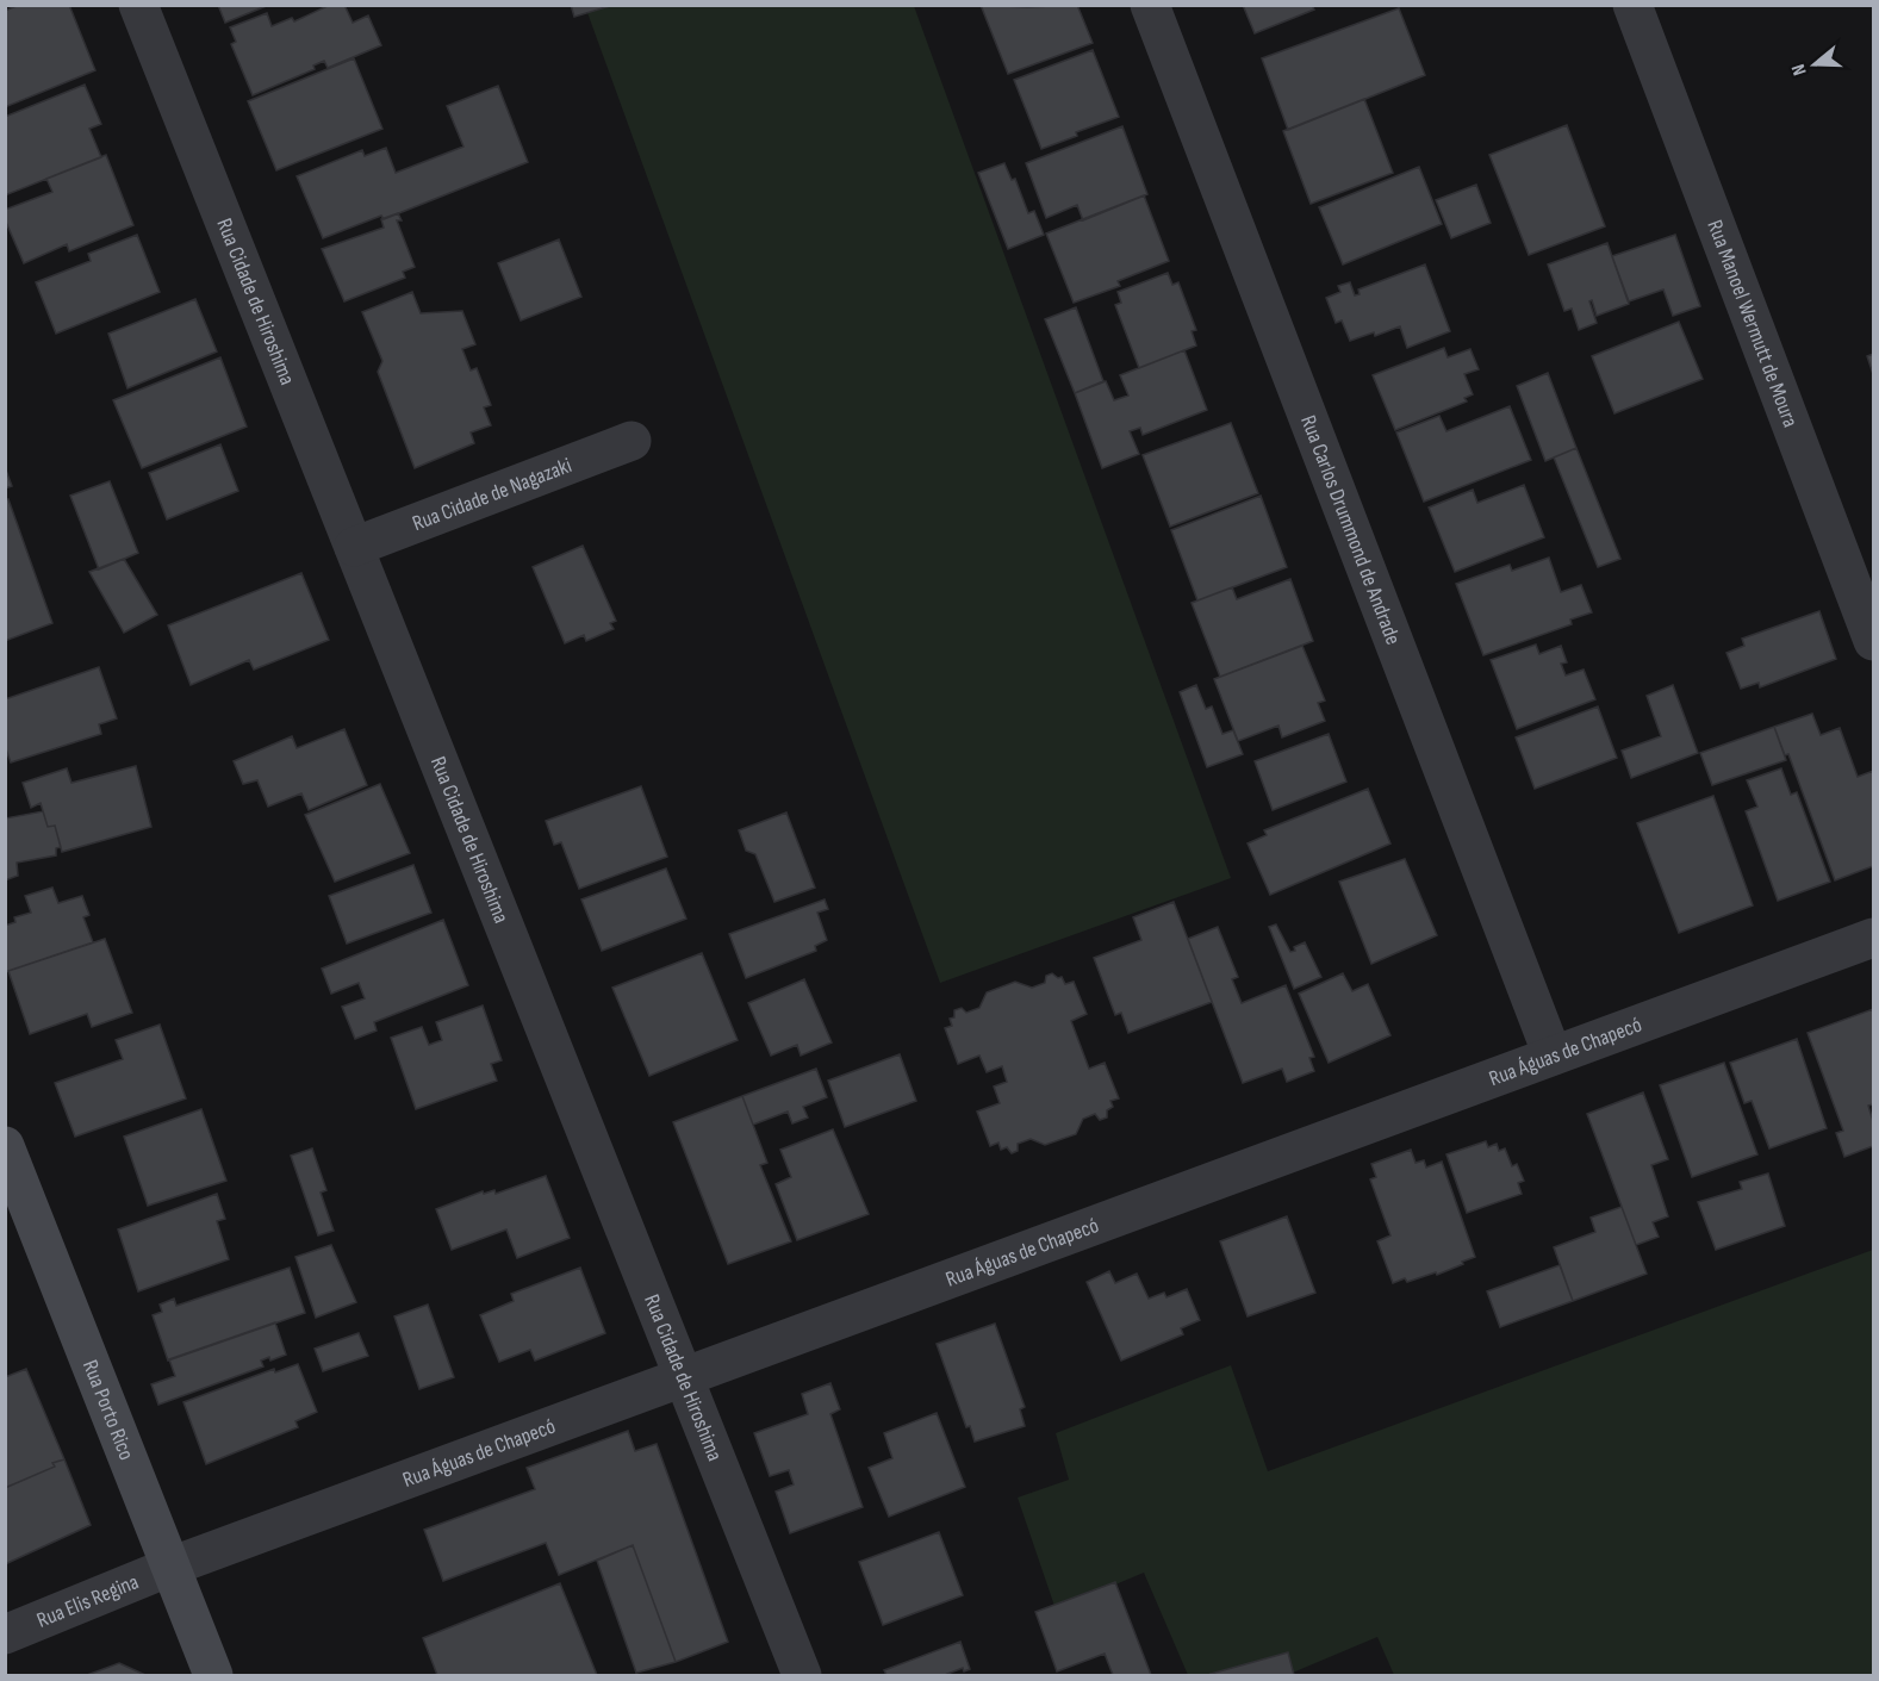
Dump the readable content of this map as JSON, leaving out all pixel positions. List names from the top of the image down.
{
  "streets": {
    "main road": ["Rua Porto Rico"],
    "street": [
      "Rua Cidade de Hiroshima",
      "Rua Manoel Wermutt de Moura",
      "Rua Cidade de Nagazaki",
      "Rua Carlos Drummond de Andrade",
      "Rua Águas de Chapecó",
      "Rua Elis Regina"
    ]
  },
  "crossings": [
    ["Rua Cidade de Hiroshima", "Rua Cidade de Nagazaki"],
    ["Rua Cidade de Hiroshima", "Rua Águas de Chapecó"],
    ["Rua Carlos Drummond de Andrade", "Rua Águas de Chapecó"],
    ["Rua Águas de Chapecó", "Rua Porto Rico"],
    ["Rua Águas de Chapecó", "Rua Elis Regina"],
    ["Rua Porto Rico", "Rua Elis Regina"]
  ],
  "north": "left"
}
